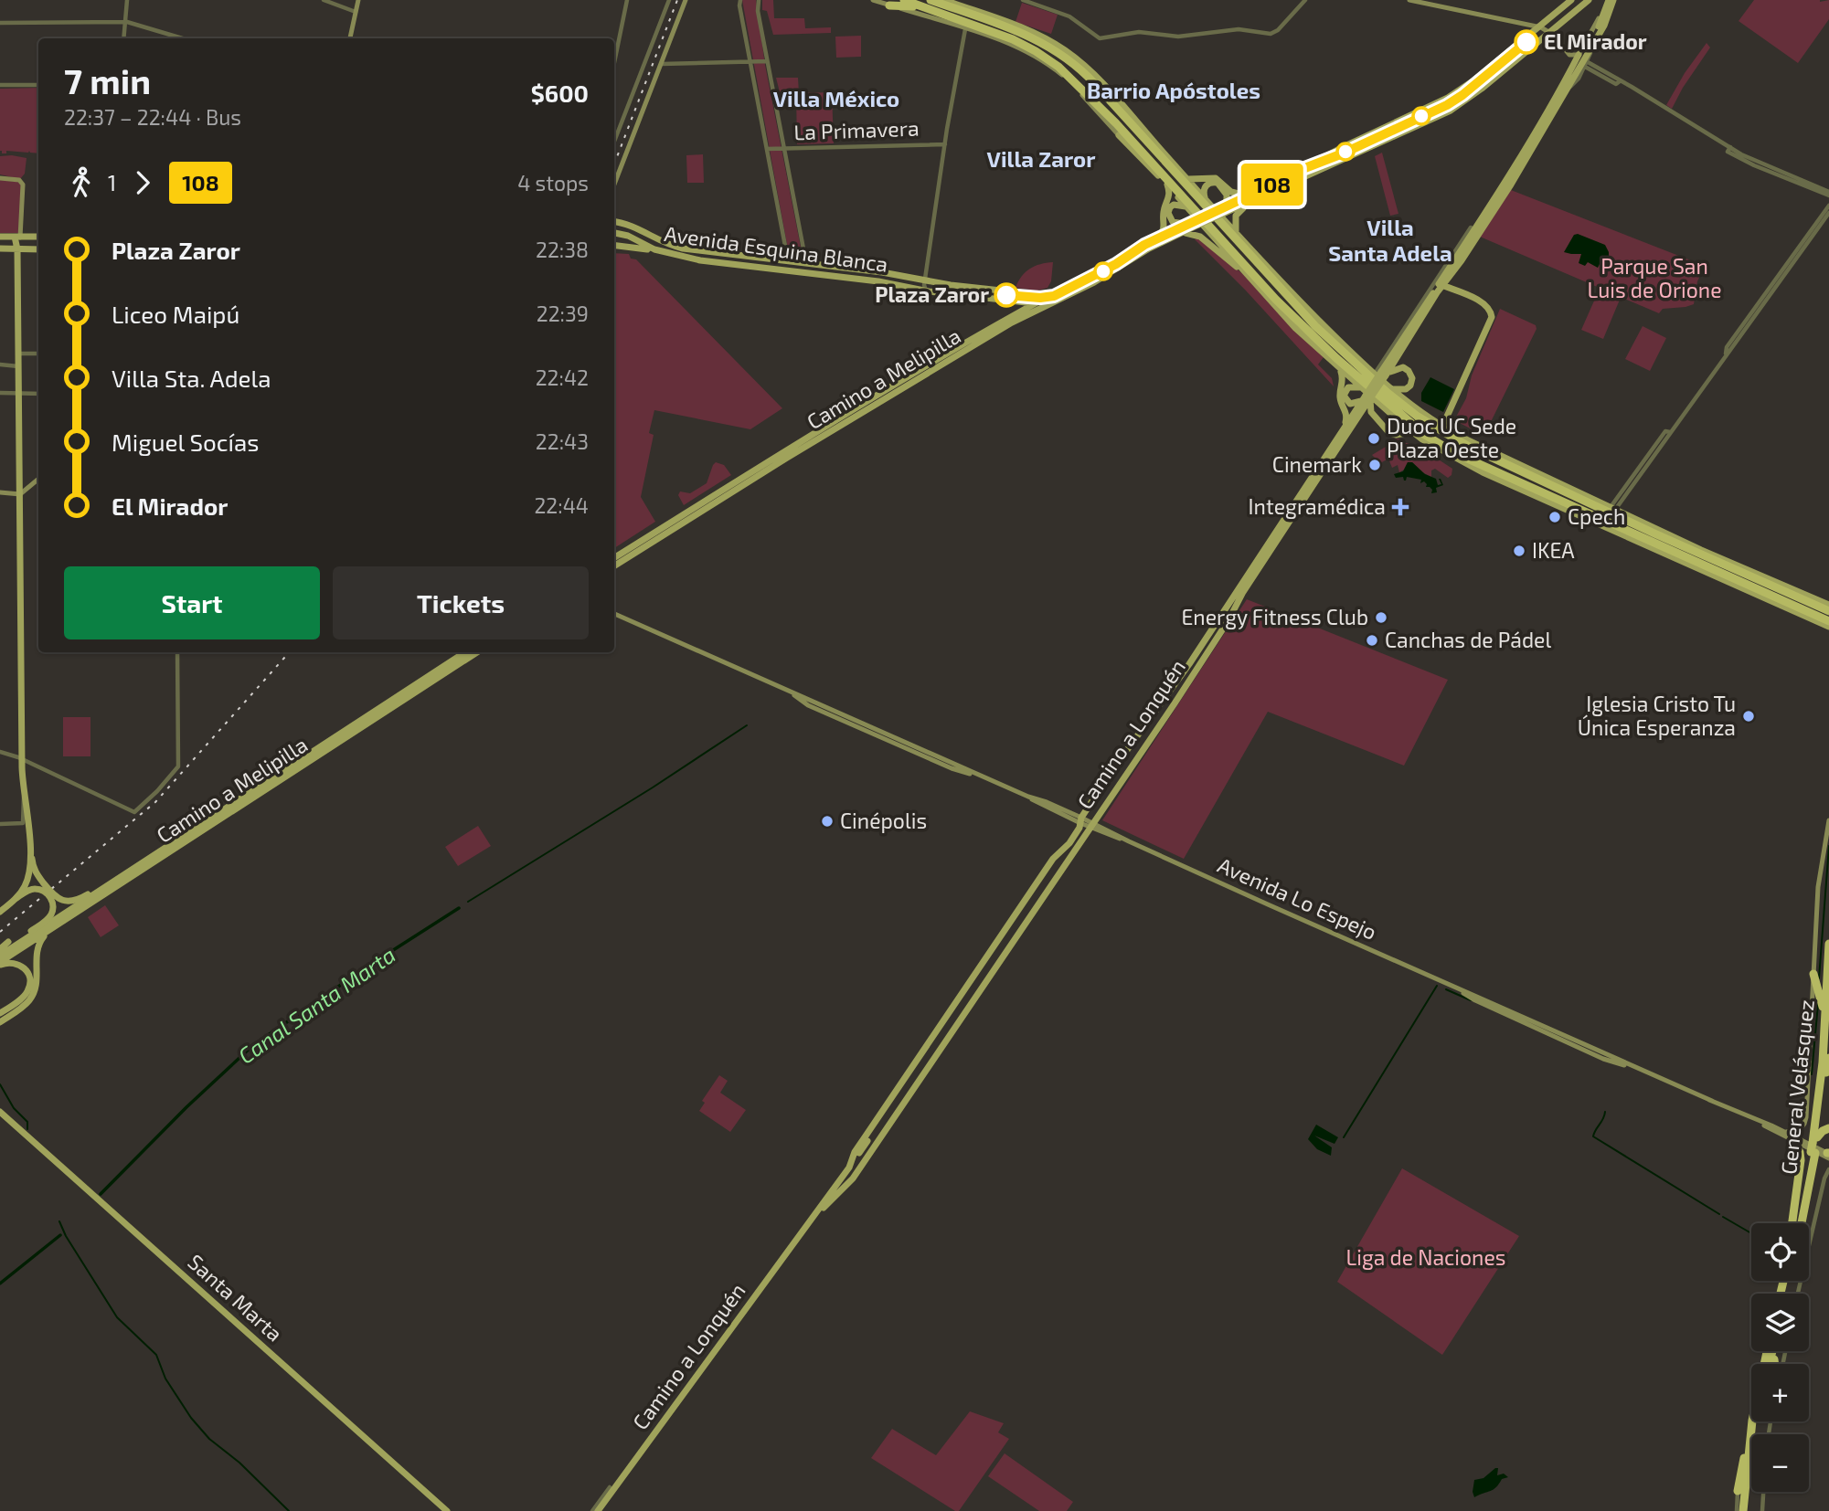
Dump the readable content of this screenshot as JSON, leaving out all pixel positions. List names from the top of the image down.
{
  "streets": {
    "highway": ["General Velásquez"],
    "main road": [
      "Avenida Esquina Blanca",
      "Camino a Melipilla",
      "Camino a Lonquén",
      "Avenida Lo Espejo",
      "Santa Marta"
    ],
    "street": ["La Primavera"]
  },
  "crossings": [
    ["Avenida Esquina Blanca", "Camino a Melipilla"],
    ["Camino a Lonquén", "Avenida Lo Espejo"]
  ],
  "districts": [
    "Barrio Apóstoles",
    "Villa México",
    "Villa Zaror",
    "Villa Santa Adela"
  ],
  "water": ["Canal Santa Marta"],
  "parks": ["Parque San Luis de Orione", "Liga de Naciones"],
  "places": {
    "other": [
      "El Mirador",
      "Plaza Zaror",
      "Duoc UC Sede Plaza Oeste",
      "Cinemark",
      "Cpech",
      "IKEA",
      "Energy Fitness Club",
      "Canchas de Pádel",
      "Iglesia Cristo Tu Única Esperanza",
      "Cinépolis"
    ],
    "health": ["Integramédica"]
  },
  "lines": ["bus line 108"],
  "page": {
    "on_map": "108",
    "heading": ["7 min", "22:37 – 22:44 · Bus", "$600"],
    "legs": ["1", "108", "4 stops"],
    "list": [
      {
        "name": "Plaza Zaror",
        "value": "22:38"
      },
      {
        "name": "Liceo Maipú",
        "value": "22:39"
      },
      {
        "name": "Villa Sta. Adela",
        "value": "22:42"
      },
      {
        "name": "Miguel Socías",
        "value": "22:43"
      },
      {
        "name": "El Mirador",
        "value": "22:44"
      }
    ],
    "buttons": ["Start", "Tickets"],
    "map_buttons": ["+", "−"]
  }
}
